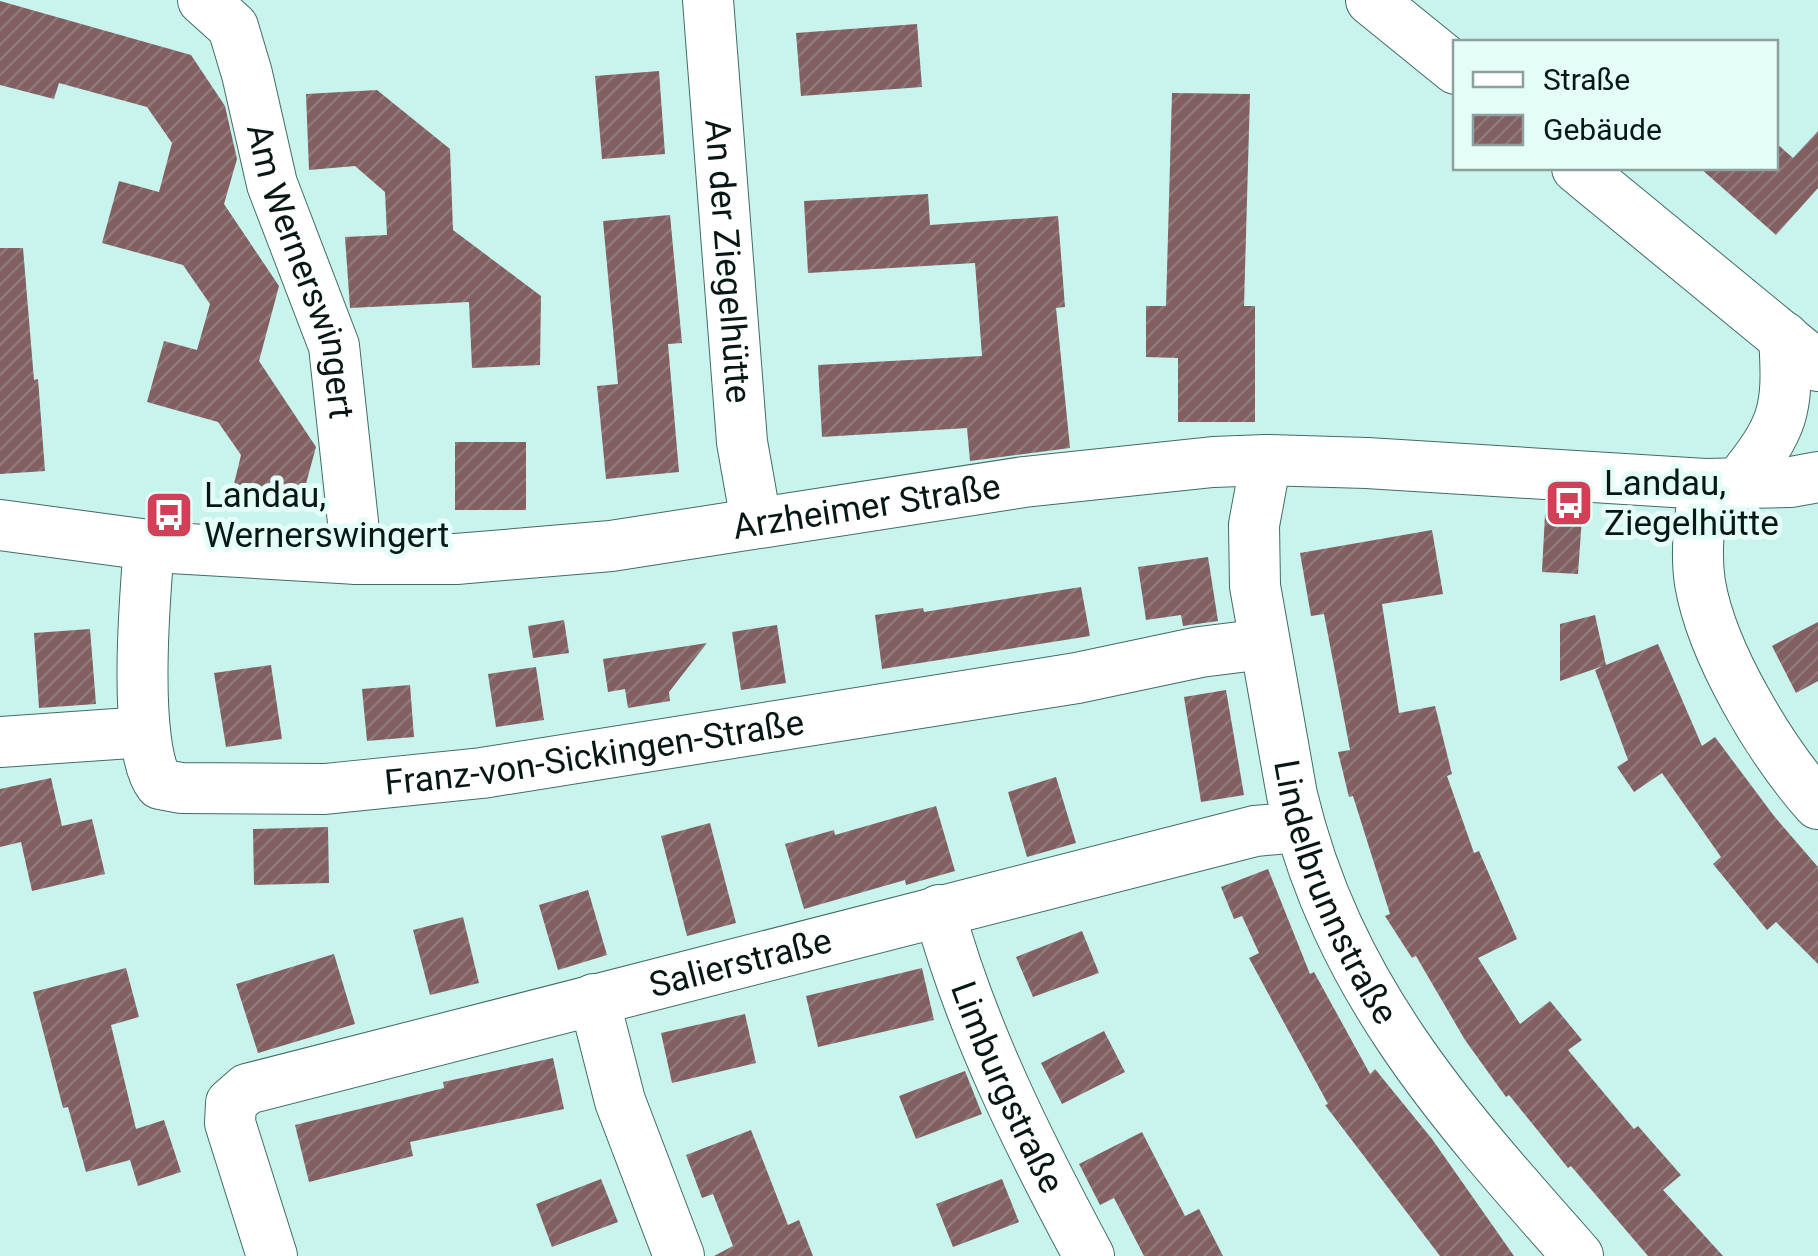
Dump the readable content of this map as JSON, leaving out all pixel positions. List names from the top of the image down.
{
  "streets": {
    "street": [
      "An der Ziegelhütte",
      "Am Wernerswingert",
      "Arzheimer Straße",
      "Franz-von-Sickingen-Straße",
      "Lindelbrunnstraße",
      "Salierstraße",
      "Limburgstraße"
    ]
  },
  "crossings": [
    ["An der Ziegelhütte", "Arzheimer Straße"],
    ["Am Wernerswingert", "Arzheimer Straße"],
    ["Arzheimer Straße", "Franz-von-Sickingen-Straße"],
    ["Arzheimer Straße", "Lindelbrunnstraße"],
    ["Franz-von-Sickingen-Straße", "Lindelbrunnstraße"],
    ["Lindelbrunnstraße", "Salierstraße"],
    ["Salierstraße", "Limburgstraße"]
  ],
  "places": {
    "bus stop": ["Landau, Ziegelhütte", "Landau, Wernerswingert"]
  },
  "legend": ["Straße", "Gebäude"]
}
